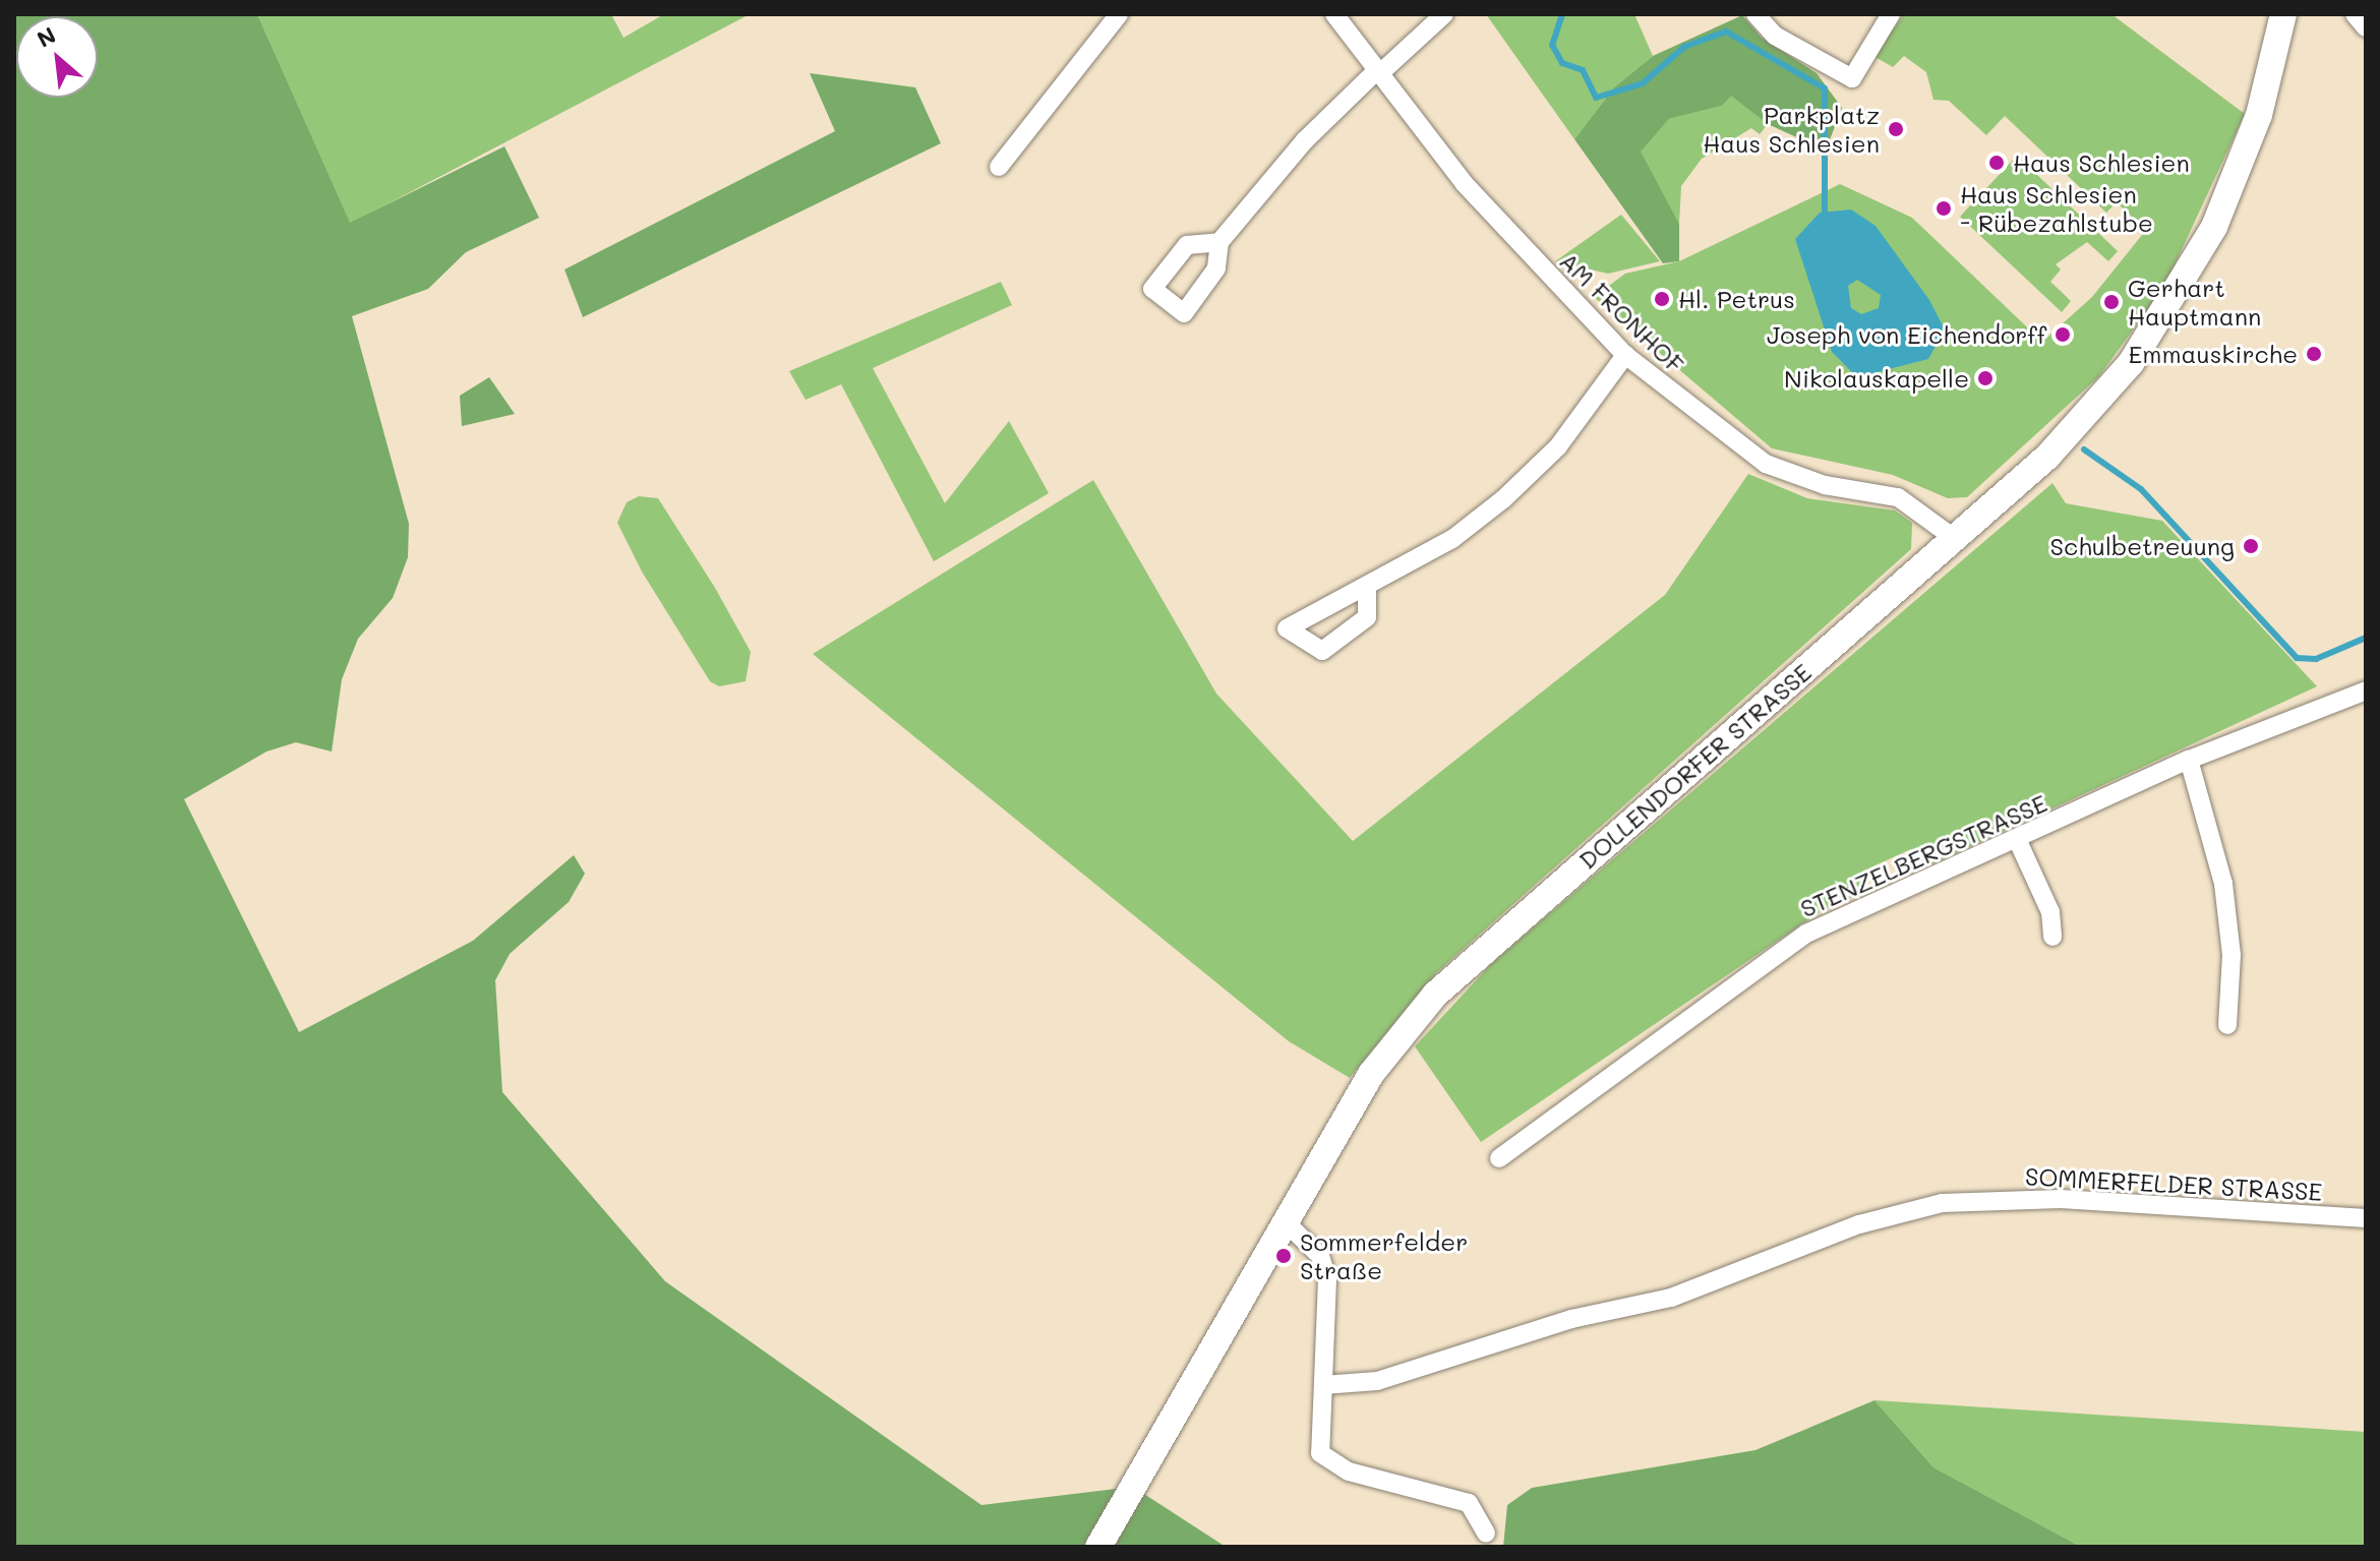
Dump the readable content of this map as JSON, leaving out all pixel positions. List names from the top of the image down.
{
  "streets": {
    "main road": ["DOLLENDORFER STRASSE"],
    "street": ["AM FRONHOF", "STENZELBERGSTRASSE", "SOMMERFELDER STRASSE"]
  },
  "crossings": [
    ["AM FRONHOF", "DOLLENDORFER STRASSE"]
  ],
  "places": [
    "Parkplatz Haus Schlesien",
    "Haus Schlesien",
    "Haus Schlesien - Rübezahlstube",
    "Hl. Petrus",
    "Gerhart Hauptmann",
    "Joseph von Eichendorff",
    "Emmauskirche",
    "Nikolauskapelle",
    "Schulbetreuung",
    "Sommerfelder Straße"
  ],
  "north": "top left"
}
